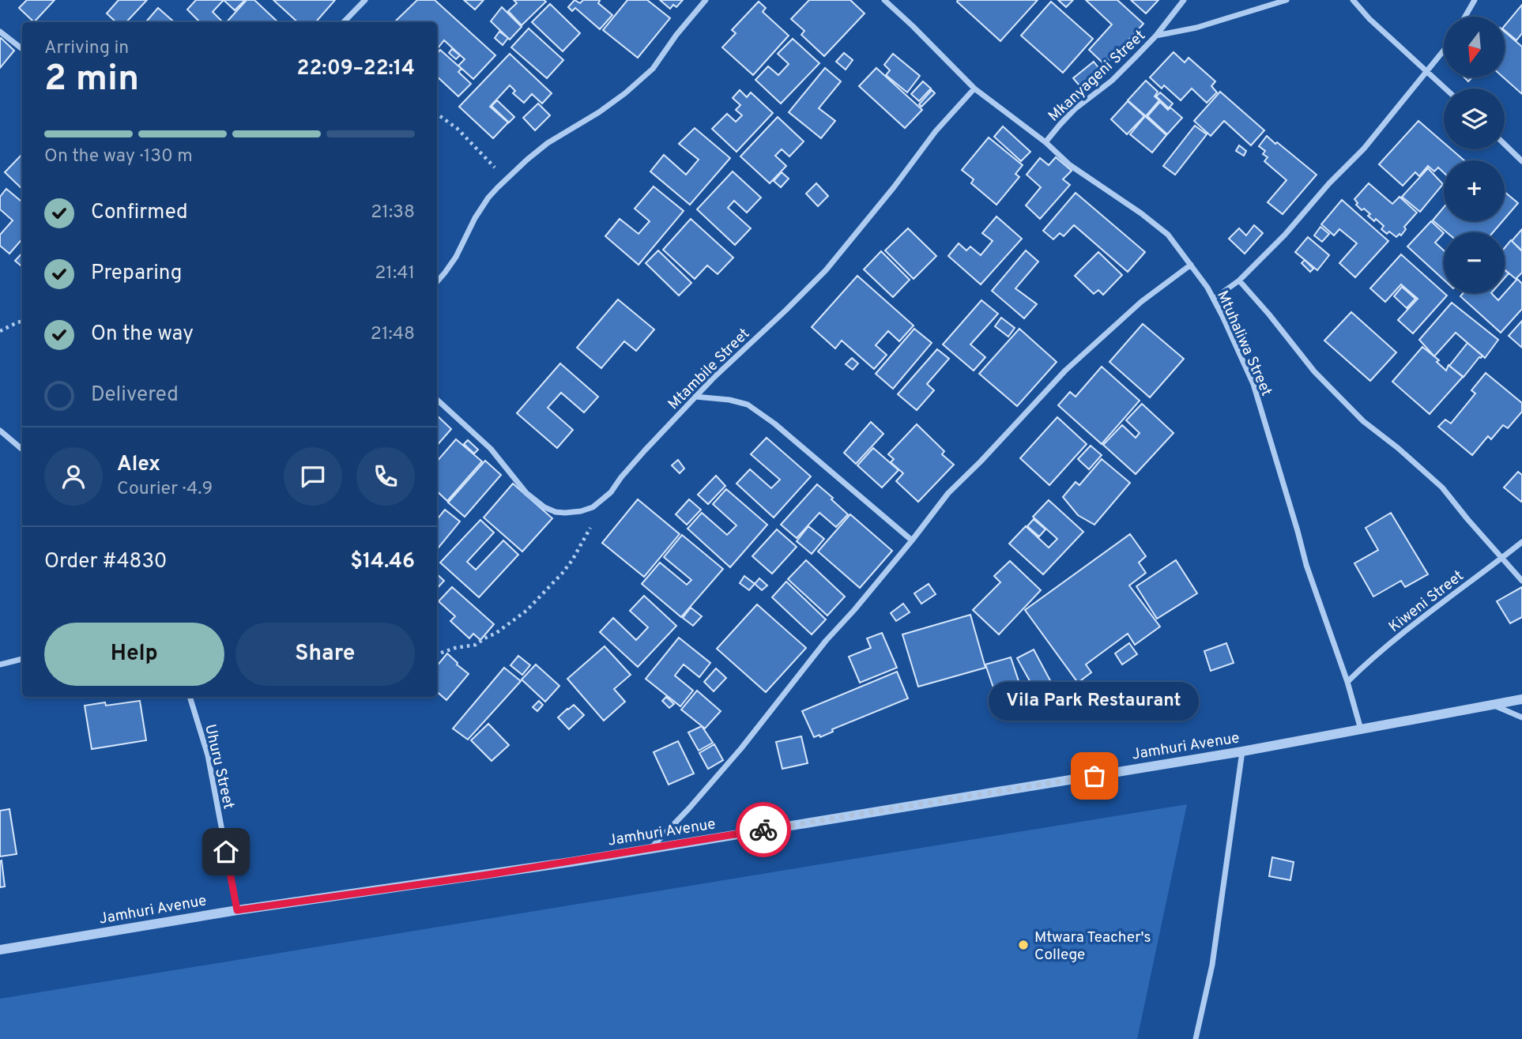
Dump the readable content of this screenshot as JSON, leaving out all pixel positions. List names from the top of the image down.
{
  "streets": {
    "street": [
      "Mkanyageni Street",
      "Mtuhaliwa Street",
      "Mtambile Street",
      "Kiweni Street",
      "Jamhuri Avenue",
      "Uhuru Street"
    ]
  },
  "crossings": [
    ["Mkanyageni Street", "Mtuhaliwa Street"],
    ["Mtuhaliwa Street", "Mtambile Street"],
    ["Mtuhaliwa Street", "Kiweni Street"],
    ["Mtuhaliwa Street", "Jamhuri Avenue"],
    ["Jamhuri Avenue", "Uhuru Street"]
  ],
  "places": ["Vila Park Restaurant", "Mtwara Teacher's College"],
  "north": "bottom",
  "page": {
    "map_buttons": ["+", "−"],
    "heading": ["2 min", "Arriving in", "22:09–22:14"],
    "panel": [
      "Alex",
      "Courier · 4.9",
      "Order #4830",
      "$14.46"
    ],
    "bar": "On the way · 130 m",
    "list": [
      ["Confirmed", "21:38"],
      ["Preparing", "21:41"],
      ["On the way", "21:48"],
      "Delivered"
    ],
    "buttons": ["Help", "Share"],
    "bubble": "Vila Park Restaurant"
  }
}
